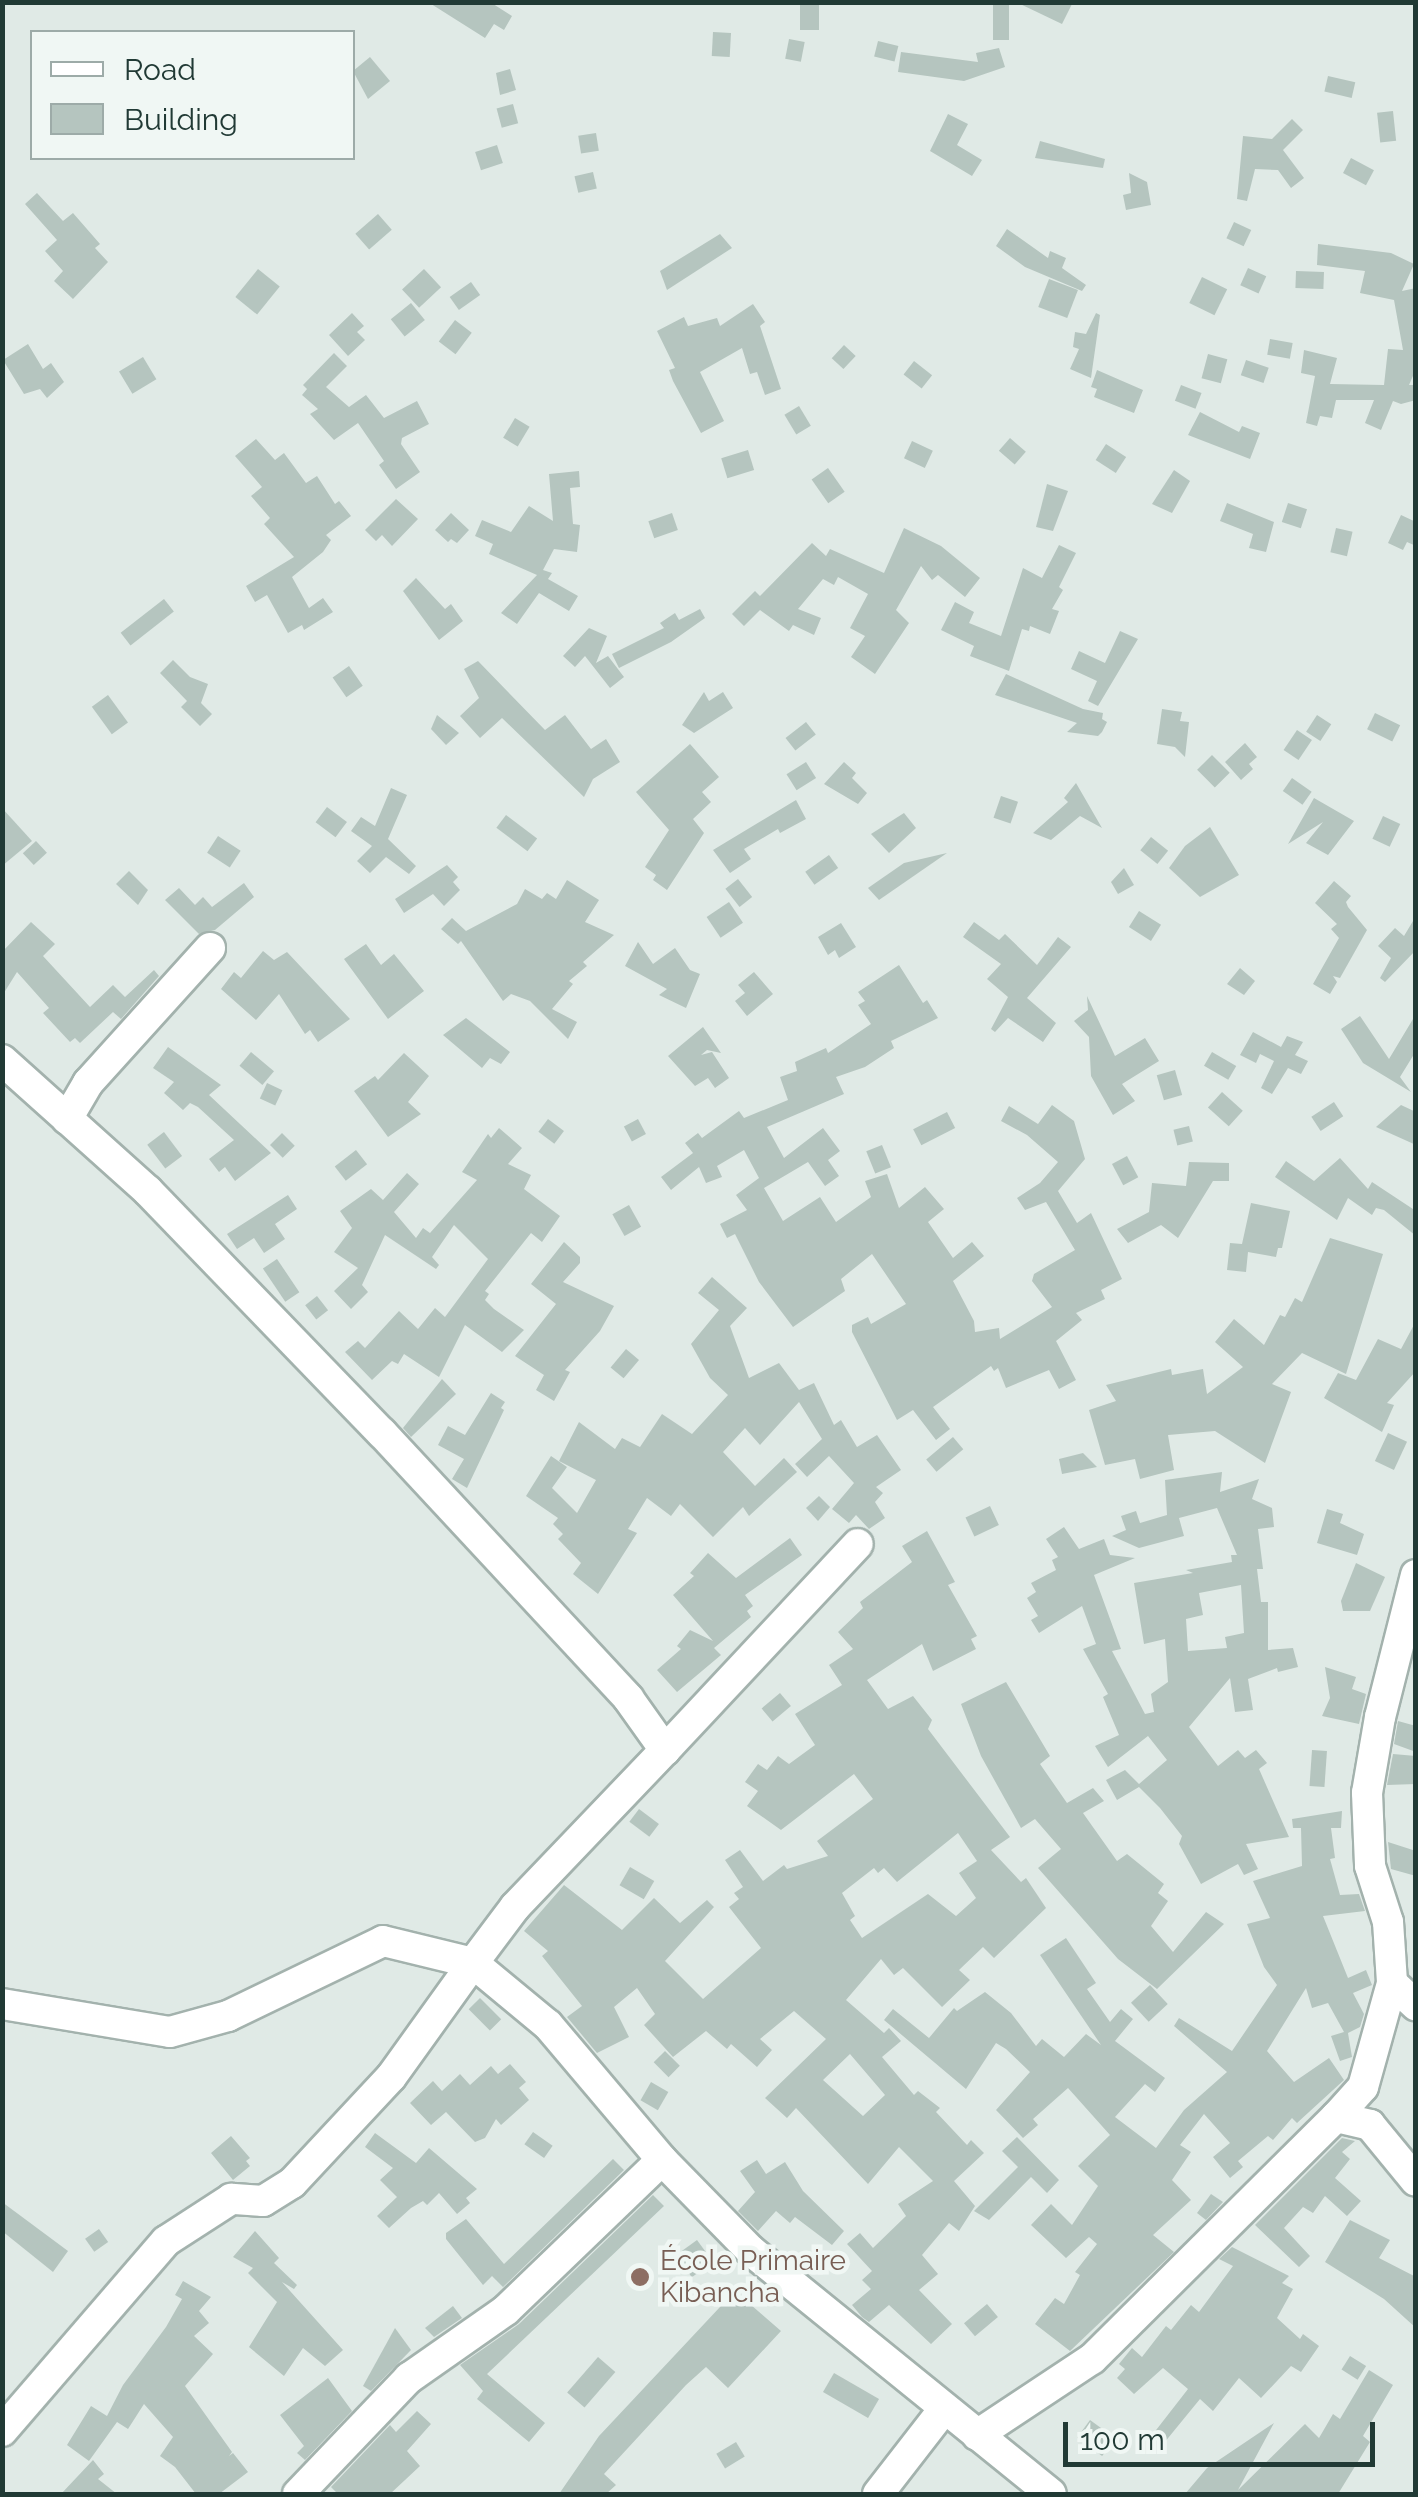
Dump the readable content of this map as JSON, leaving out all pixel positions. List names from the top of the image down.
{
  "places": ["École Primaire Kibancha"],
  "legend": ["Road", "Building"],
  "scale_bar": "100 m"
}
